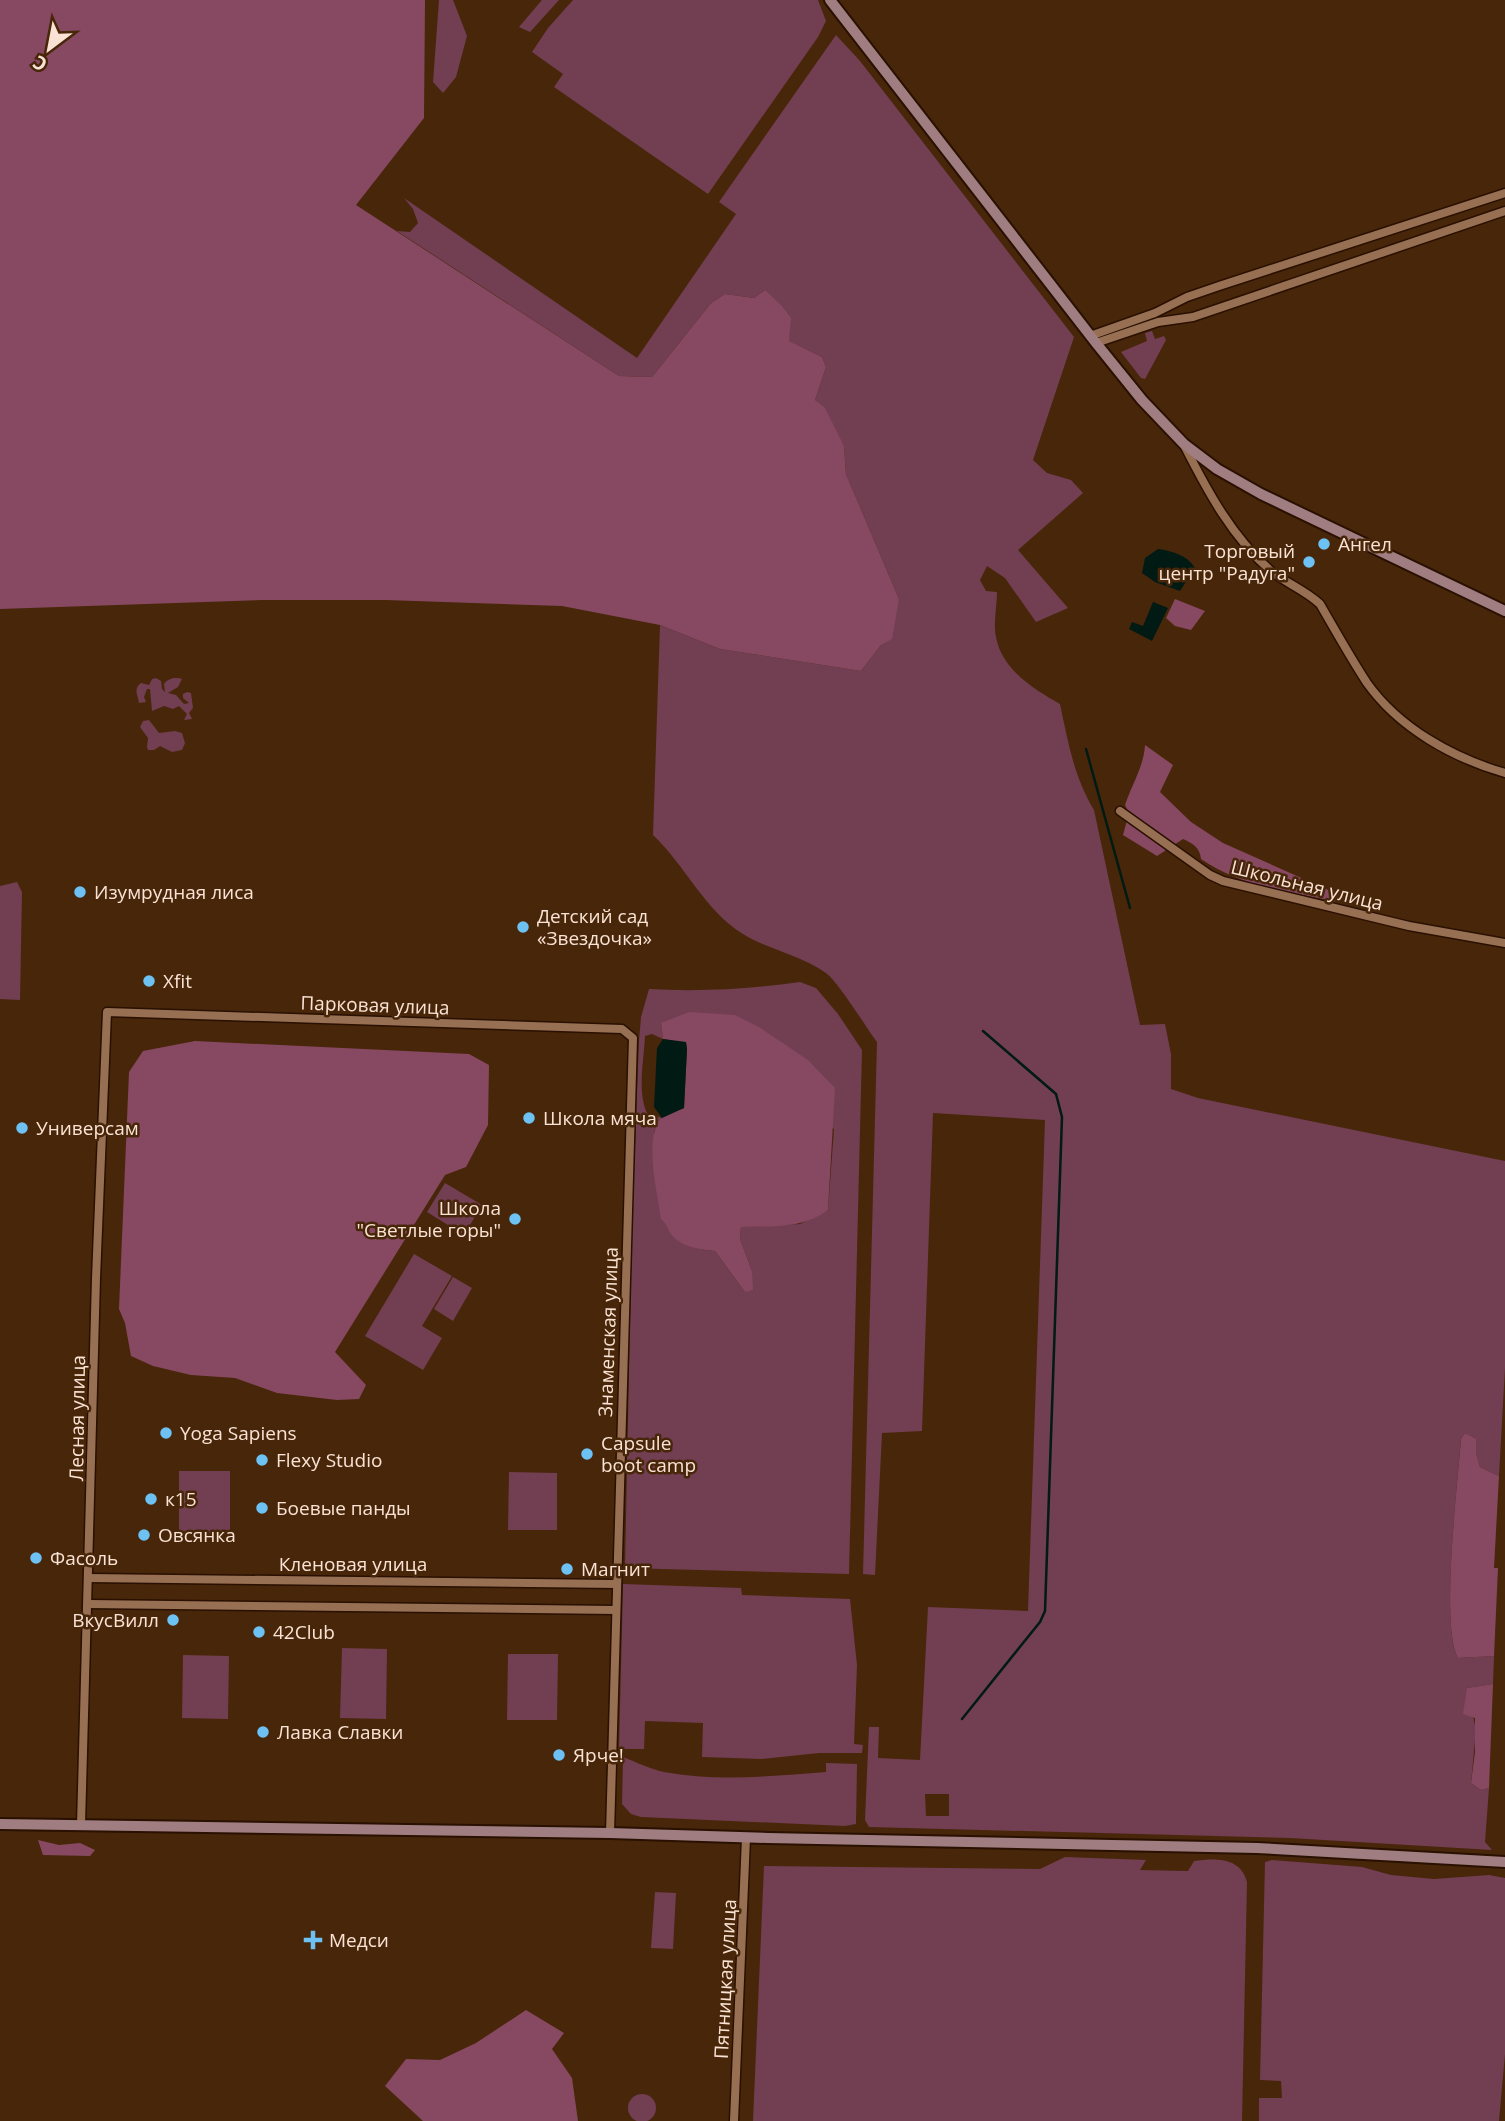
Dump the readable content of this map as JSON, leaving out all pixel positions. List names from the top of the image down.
{
  "streets": {
    "street": [
      "Школьная улица",
      "Парковая улица",
      "Знаменская улица",
      "Лесная улица",
      "Кленовая улица",
      "Пятницкая улица"
    ]
  },
  "crossings": [
    ["Парковая улица", "Знаменская улица"],
    ["Парковая улица", "Лесная улица"],
    ["Знаменская улица", "Кленовая улица"],
    ["Лесная улица", "Кленовая улица"]
  ],
  "places": {
    "other": [
      "Ангел",
      "Торговый центр \"Радуга\"",
      "Изумрудная лиса",
      "Детский сад «Звездочка»",
      "Xfit",
      "Школа мяча",
      "Универсам",
      "Школа \"Светлые горы\"",
      "Yoga Sapiens",
      "Capsule boot camp",
      "Flexy Studio",
      "к15",
      "Боевые панды",
      "Овсянка",
      "Фасоль",
      "Магнит",
      "ВкусВилл",
      "42Club",
      "Лавка Славки",
      "Ярче!"
    ],
    "health": ["Медси"]
  },
  "north": "bottom left"
}
